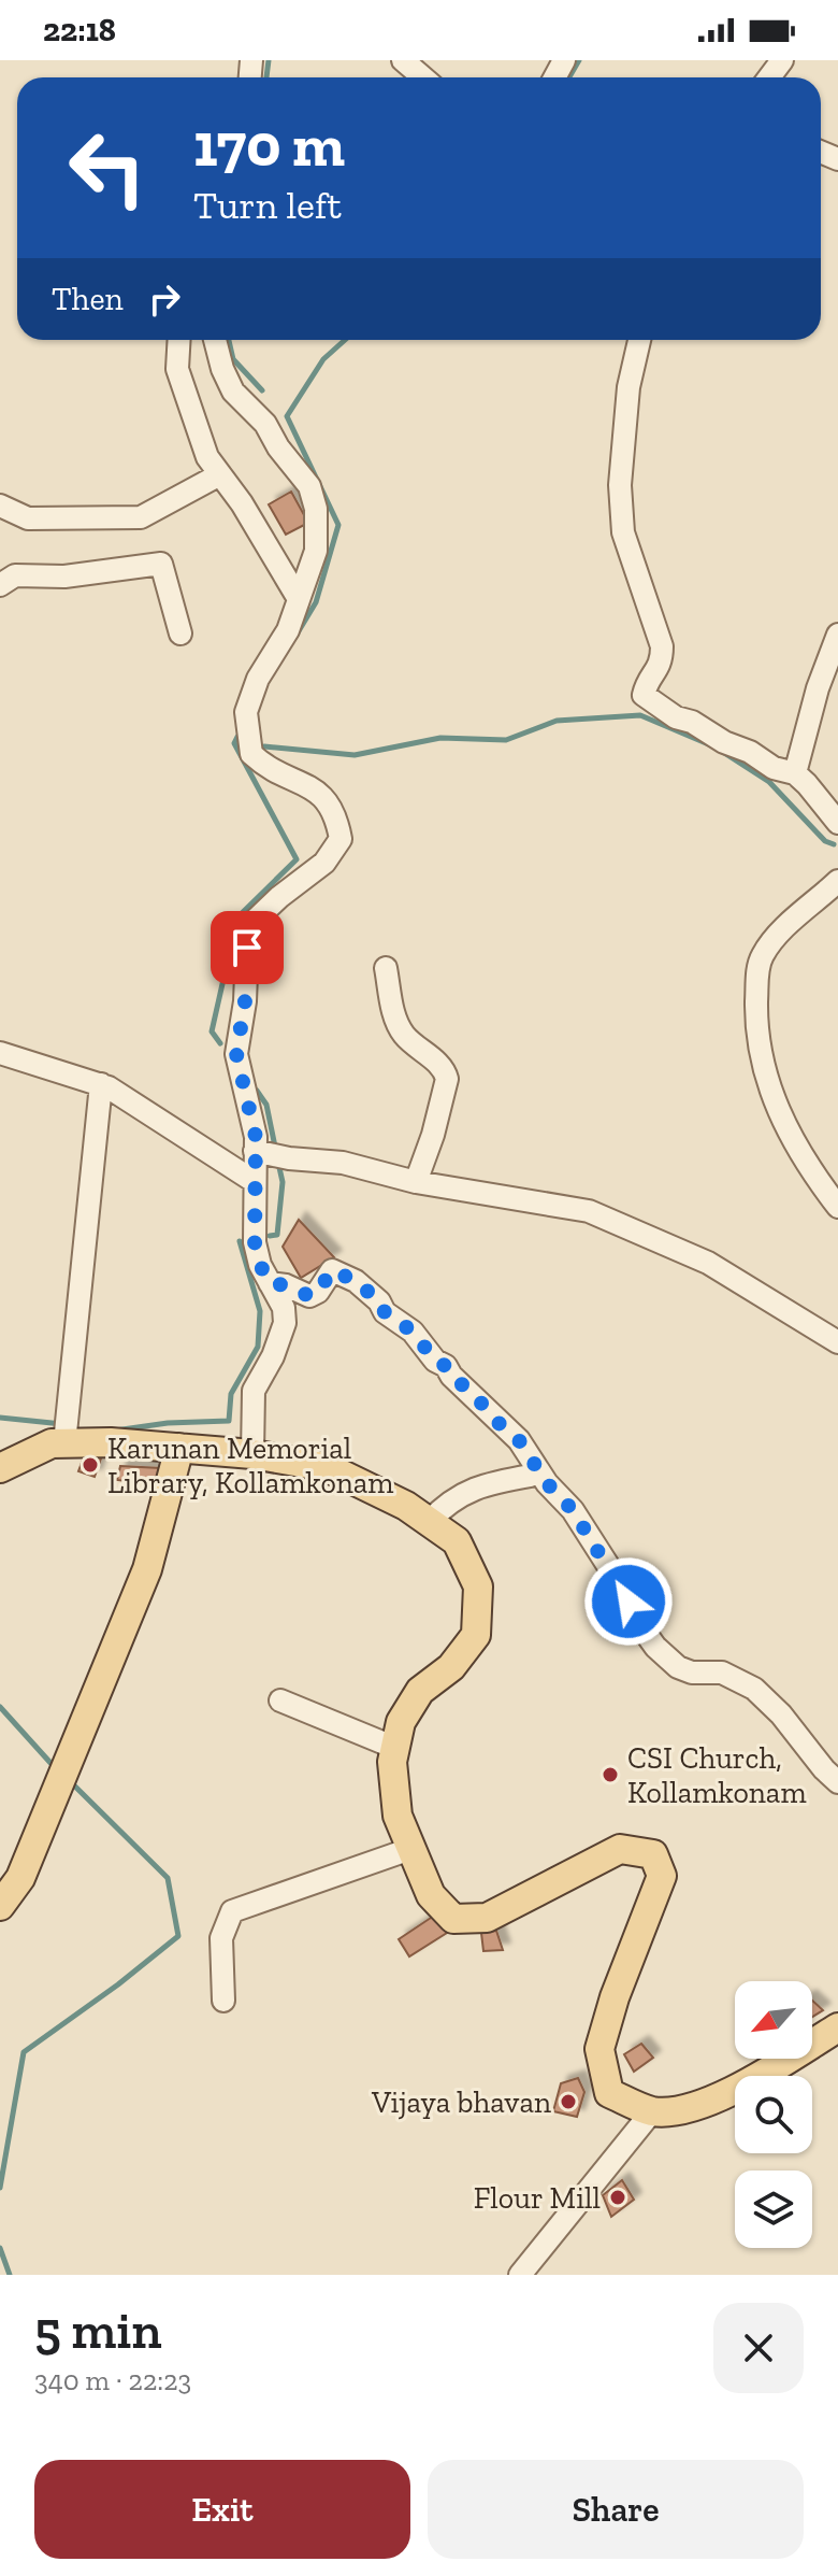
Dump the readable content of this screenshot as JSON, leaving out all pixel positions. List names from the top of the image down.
{
  "places": [
    "Karunan Memorial Library, Kollamkonam",
    "CSI Church, Kollamkonam",
    "Vijaya bhavan",
    "Flour Mill"
  ],
  "north": "bottom left",
  "page": {
    "status": "22:18",
    "turn": ["170 m", "Turn left"],
    "then": "Then",
    "heading": ["5 min", "340 m · 22:23"],
    "buttons": ["Exit", "Share"]
  }
}
